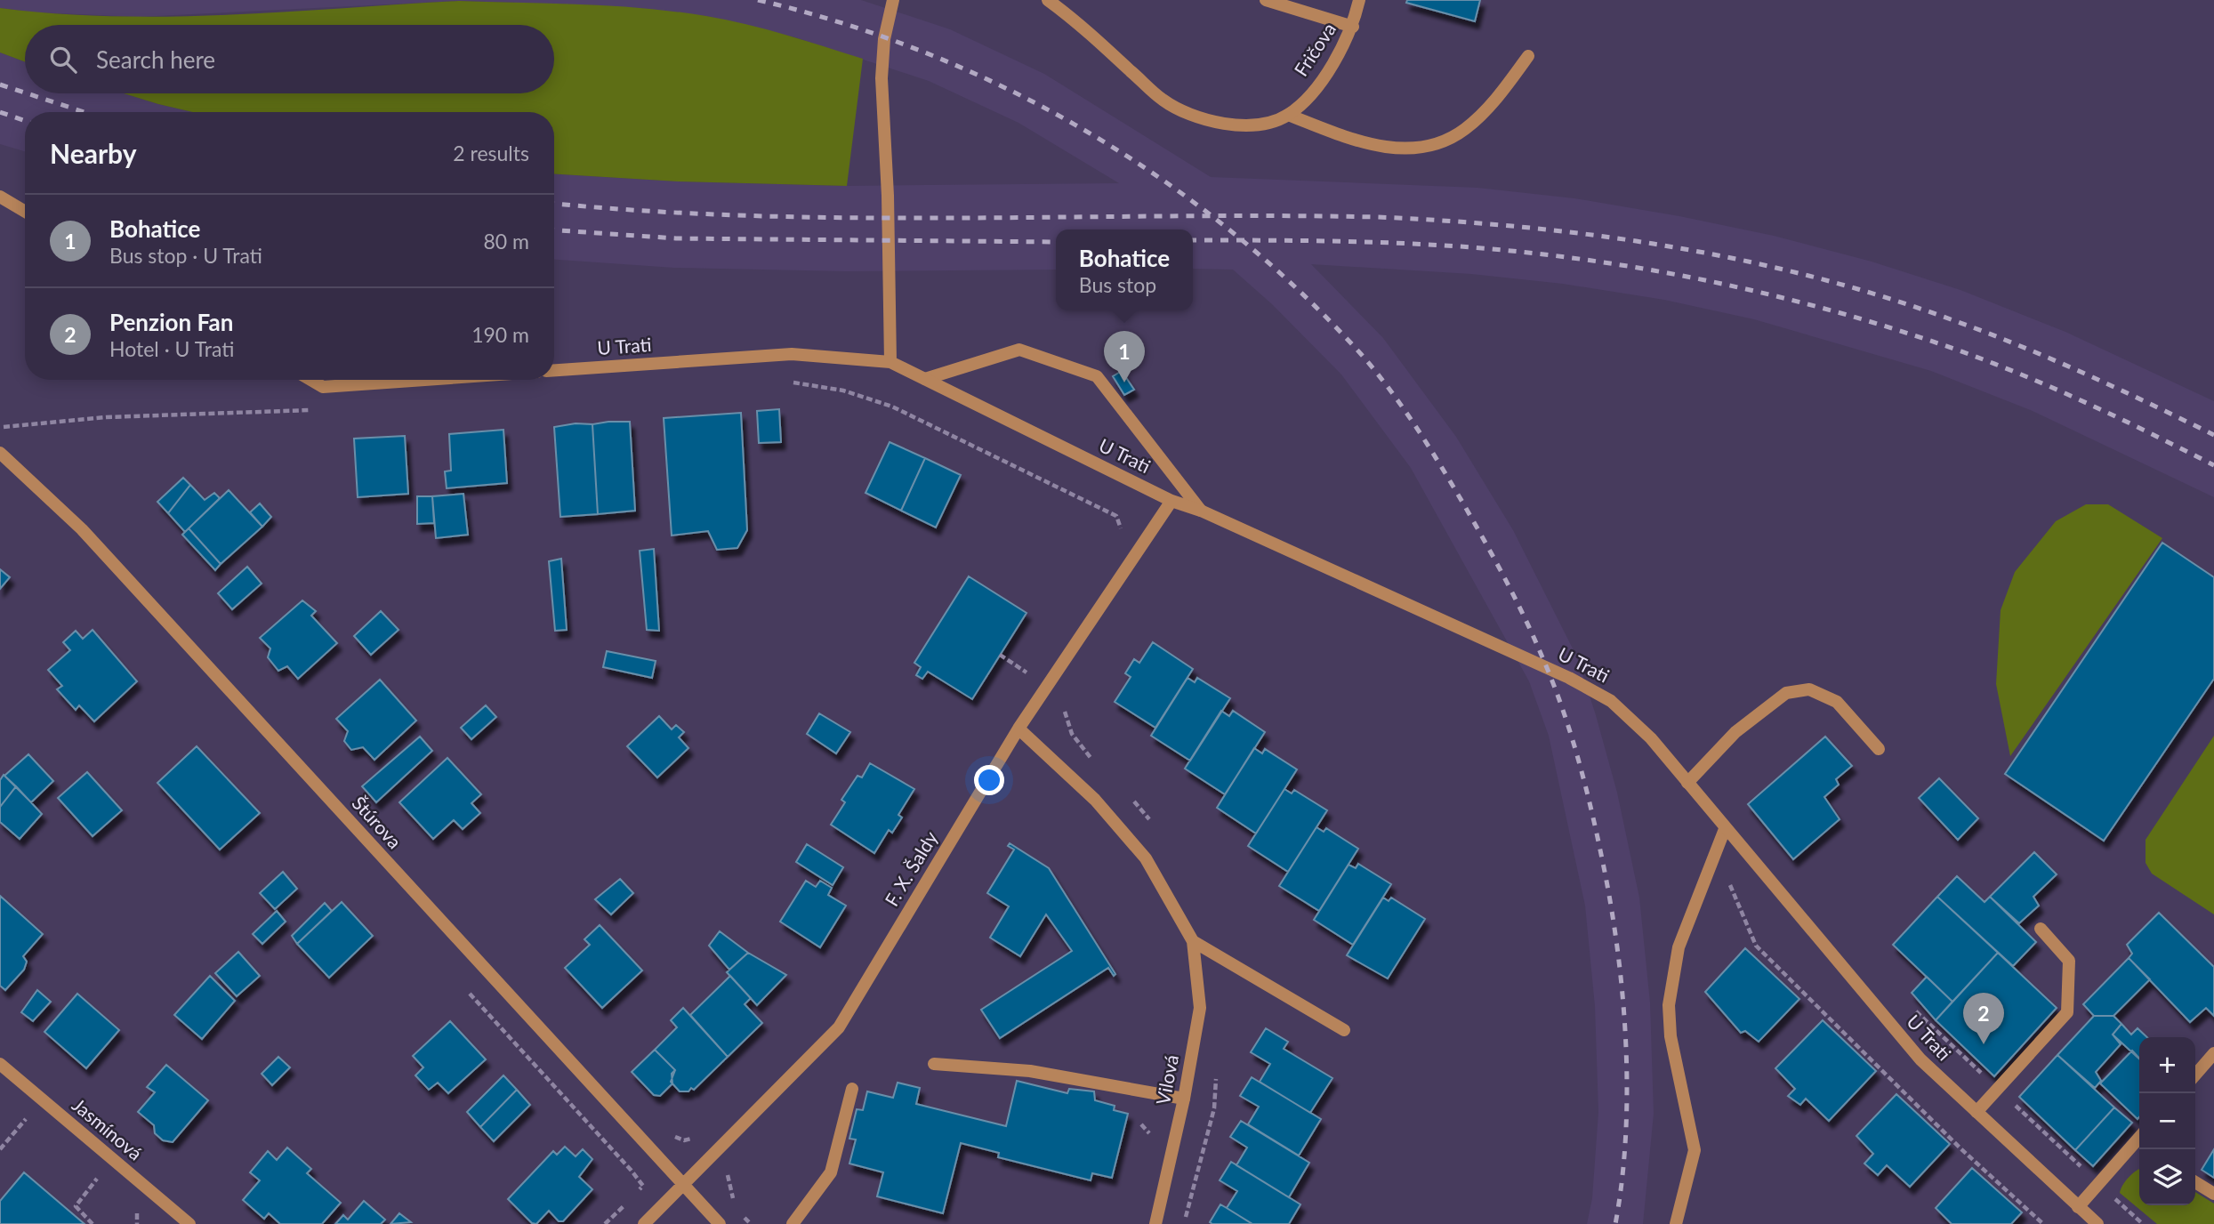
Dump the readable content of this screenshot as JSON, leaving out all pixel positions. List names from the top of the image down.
{
  "streets": {
    "street": [
      "Fričova",
      "U Trati",
      "Štúrova",
      "F. X. Šaldy",
      "Vilová",
      "Jasmínová"
    ]
  },
  "crossings": [
    ["U Trati", "F. X. Šaldy"],
    ["Štúrova", "F. X. Šaldy"],
    ["F. X. Šaldy", "Vilová"]
  ],
  "page": {
    "search": "Search here",
    "heading": ["Nearby", "2 results"],
    "list": [
      {
        "mark": "1",
        "name": "Bohatice",
        "note": "Bus stop · U Trati",
        "value": "80 m"
      },
      {
        "mark": "2",
        "name": "Penzion Fan",
        "note": "Hotel · U Trati",
        "value": "190 m"
      }
    ],
    "popup": ["Bohatice", "Bus stop"],
    "pins": ["1", "2"],
    "map_buttons": ["+", "−"]
  }
}
